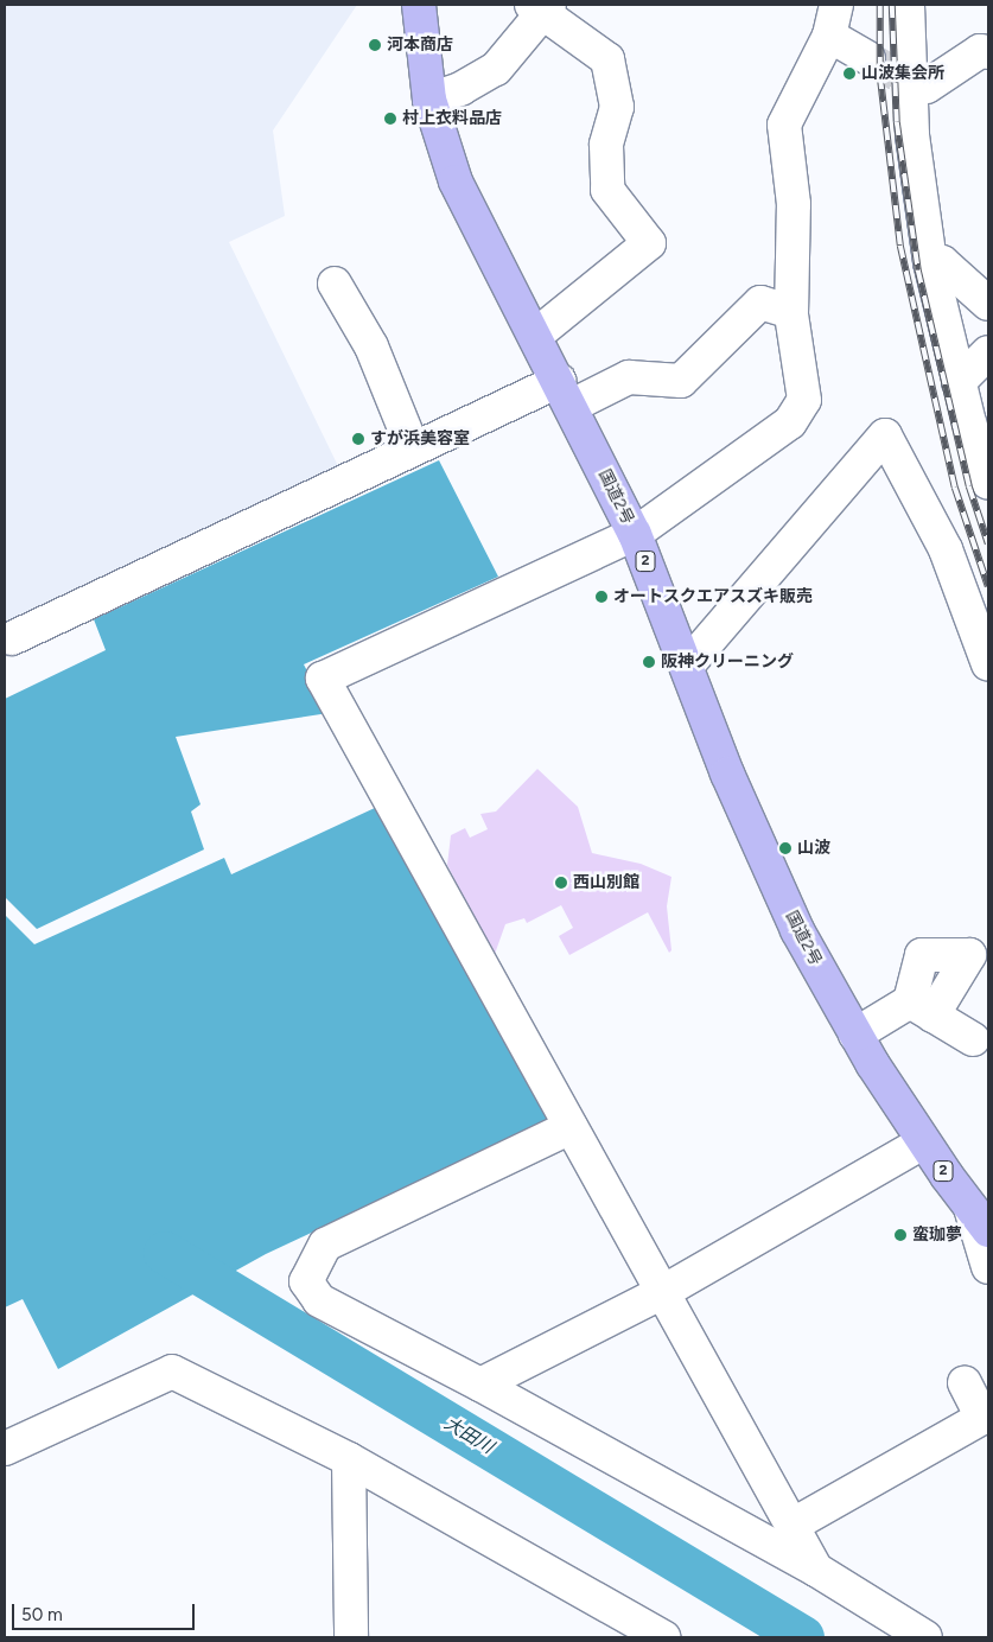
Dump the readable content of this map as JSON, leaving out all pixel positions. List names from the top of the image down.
{
  "streets": {
    "highway": ["国道2号", "2"]
  },
  "water": ["大田川"],
  "places": [
    "河本商店",
    "山波集会所",
    "村上衣料品店",
    "すが浜美容室",
    "オートスクエアスズキ販売",
    "阪神クリーニング",
    "山波",
    "西山別館",
    "蛮珈夢"
  ],
  "scale_bar": "50 m"
}
